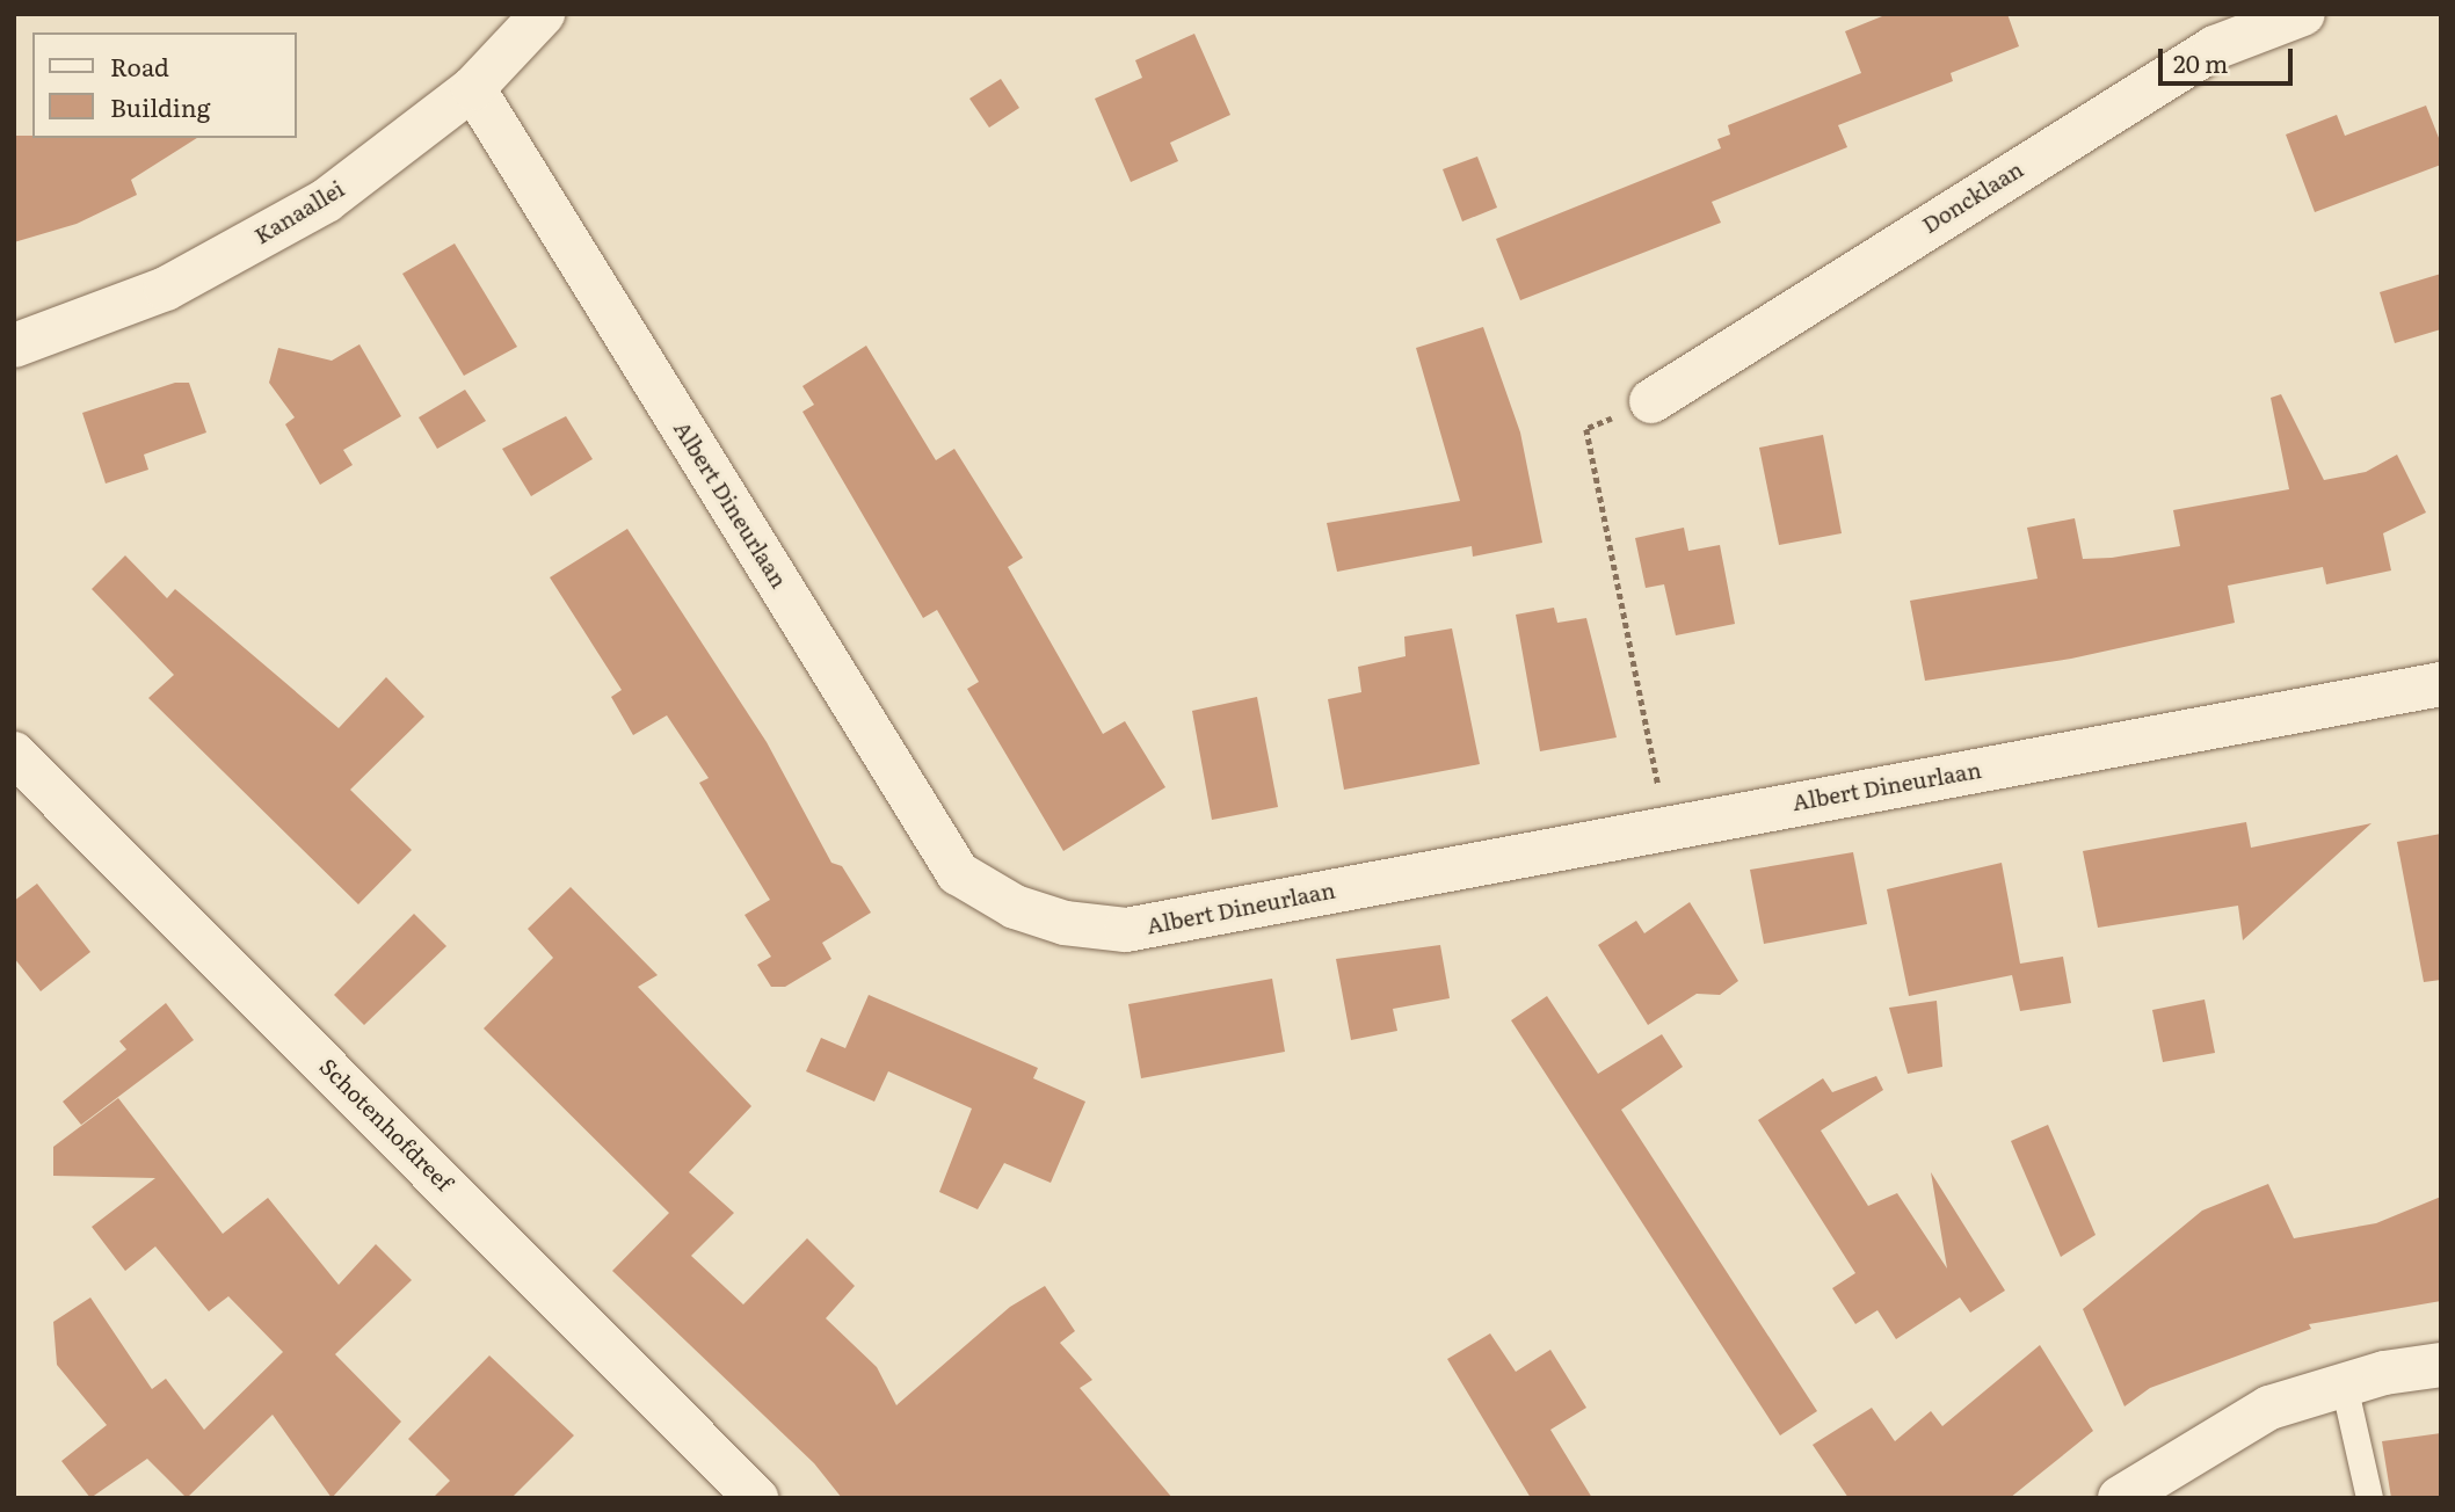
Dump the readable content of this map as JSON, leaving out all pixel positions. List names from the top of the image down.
{
  "streets": {
    "street": [
      "Doncklaan",
      "Kanaallei",
      "Albert Dineurlaan",
      "Schotenhofdreef"
    ]
  },
  "crossings": [
    ["Kanaallei", "Albert Dineurlaan"]
  ],
  "legend": ["Road", "Building"],
  "scale_bar": "20 m"
}
